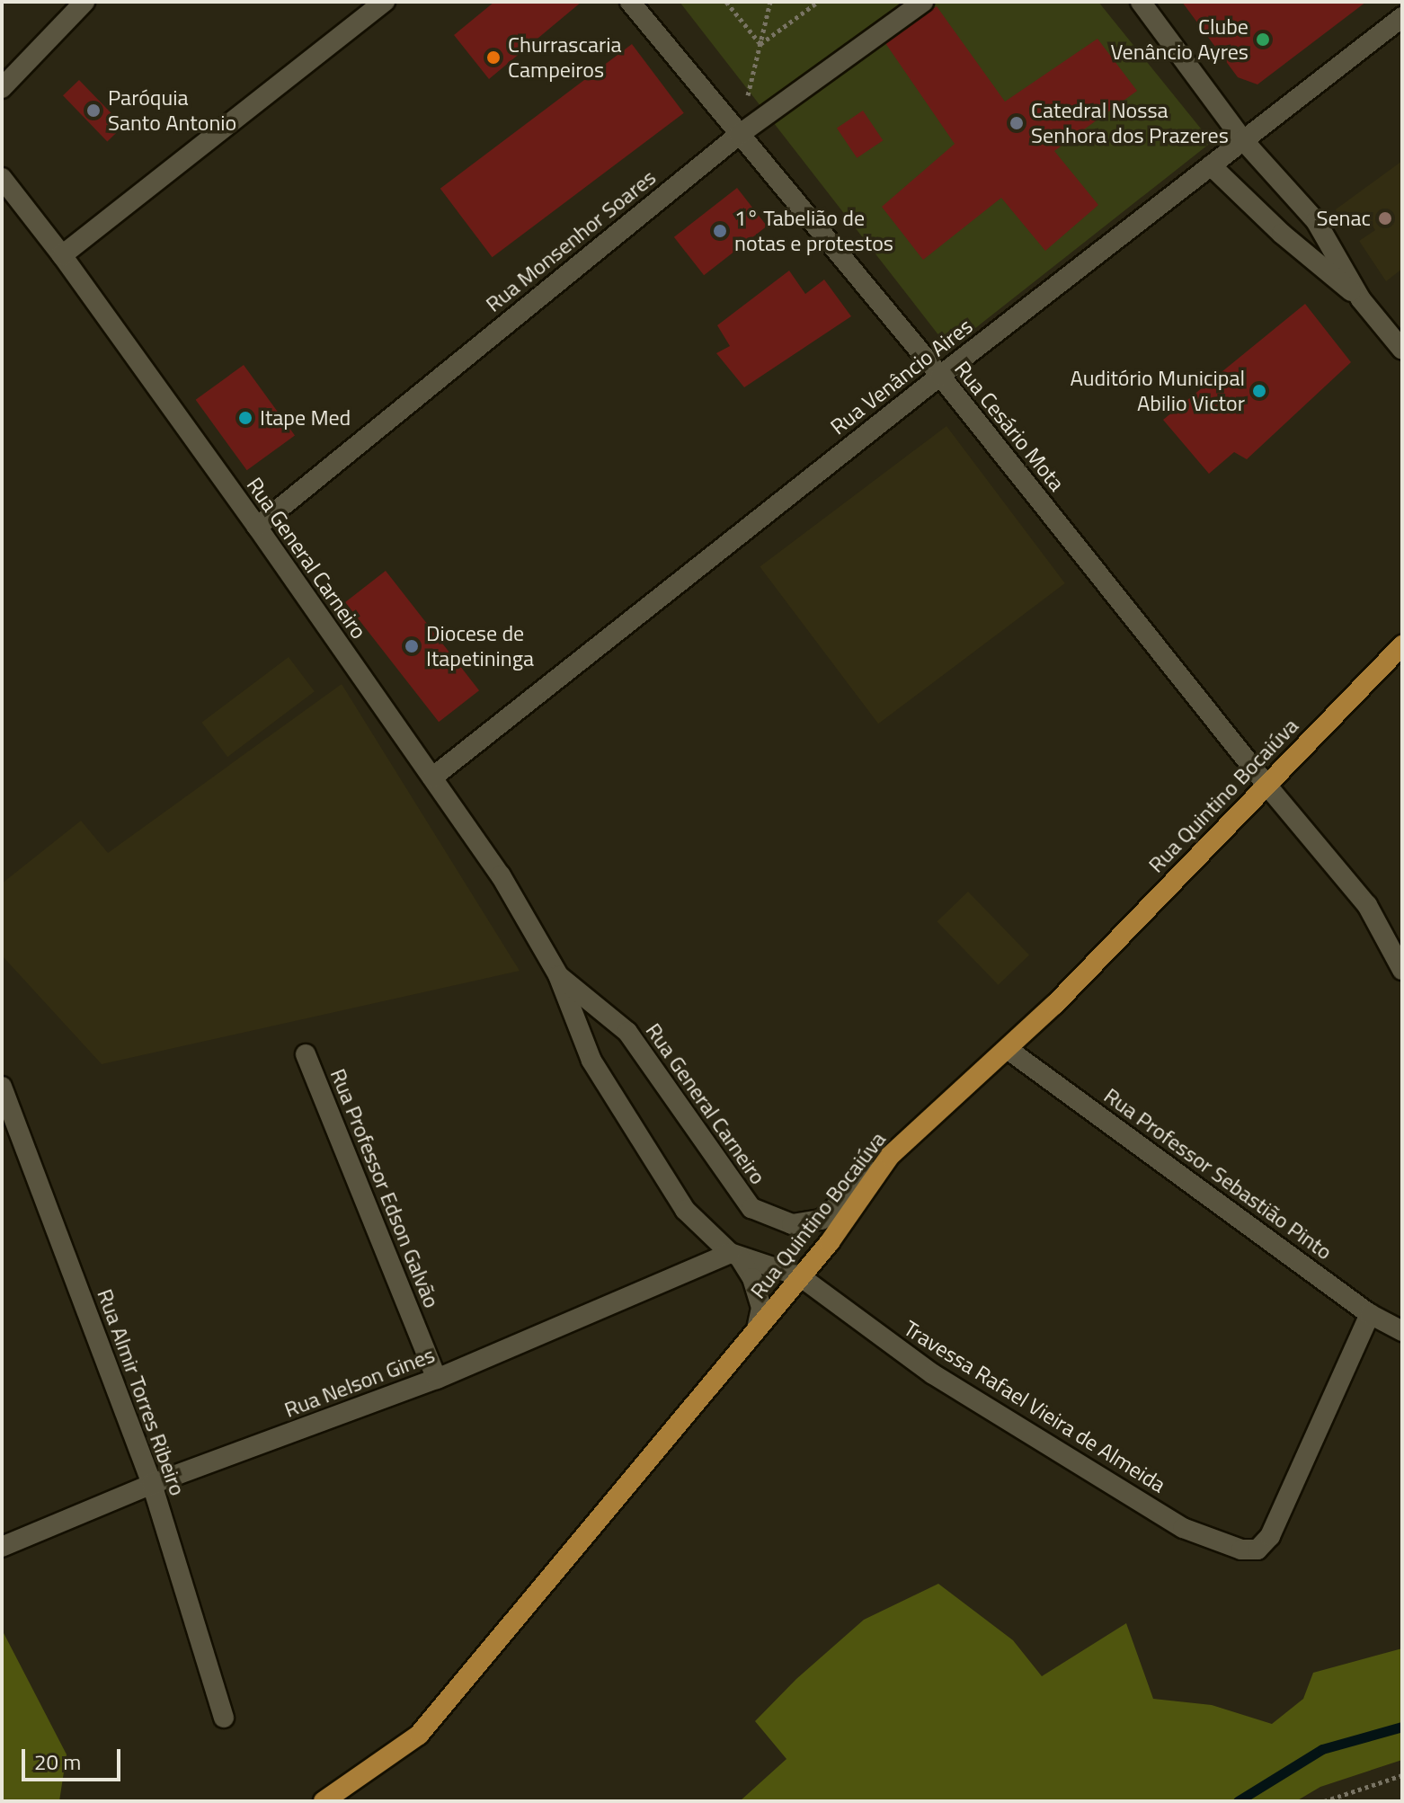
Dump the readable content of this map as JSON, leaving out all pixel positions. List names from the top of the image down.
{
  "streets": {
    "main road": ["Rua Quintino Bocaiúva"],
    "street": [
      "Rua Monsenhor Soares",
      "Rua Venâncio Aires",
      "Rua Cesário Mota",
      "Rua General Carneiro",
      "Rua Professor Sebastião Pinto",
      "Rua Professor Edson Galvão",
      "Rua Nelson Gines",
      "Rua Almir Torres Ribeiro",
      "Travessa Rafael Vieira de Almeida"
    ]
  },
  "crossings": [
    ["Rua Monsenhor Soares", "Rua Cesário Mota"],
    ["Rua Monsenhor Soares", "Rua General Carneiro"],
    ["Rua Venâncio Aires", "Rua Cesário Mota"],
    ["Rua Venâncio Aires", "Rua General Carneiro"],
    ["Rua Cesário Mota", "Rua Quintino Bocaiúva"],
    ["Rua General Carneiro", "Rua Quintino Bocaiúva"],
    ["Rua General Carneiro", "Rua Nelson Gines"],
    ["Rua General Carneiro", "Travessa Rafael Vieira de Almeida"],
    ["Rua Quintino Bocaiúva", "Rua Professor Sebastião Pinto"],
    ["Rua Quintino Bocaiúva", "Travessa Rafael Vieira de Almeida"],
    ["Rua Professor Sebastião Pinto", "Travessa Rafael Vieira de Almeida"],
    ["Rua Professor Edson Galvão", "Rua Nelson Gines"],
    ["Rua Nelson Gines", "Rua Almir Torres Ribeiro"]
  ],
  "places": [
    "Clube Venâncio Ayres",
    "Churrascaria Campeiros",
    "Paróquia Santo Antonio",
    "Catedral Nossa Senhora dos Prazeres",
    "Senac",
    "1° Tabelião de notas e protestos",
    "Auditório Municipal Abilio Victor",
    "Itape Med",
    "Diocese de Itapetininga"
  ],
  "scale_bar": "20 m"
}
